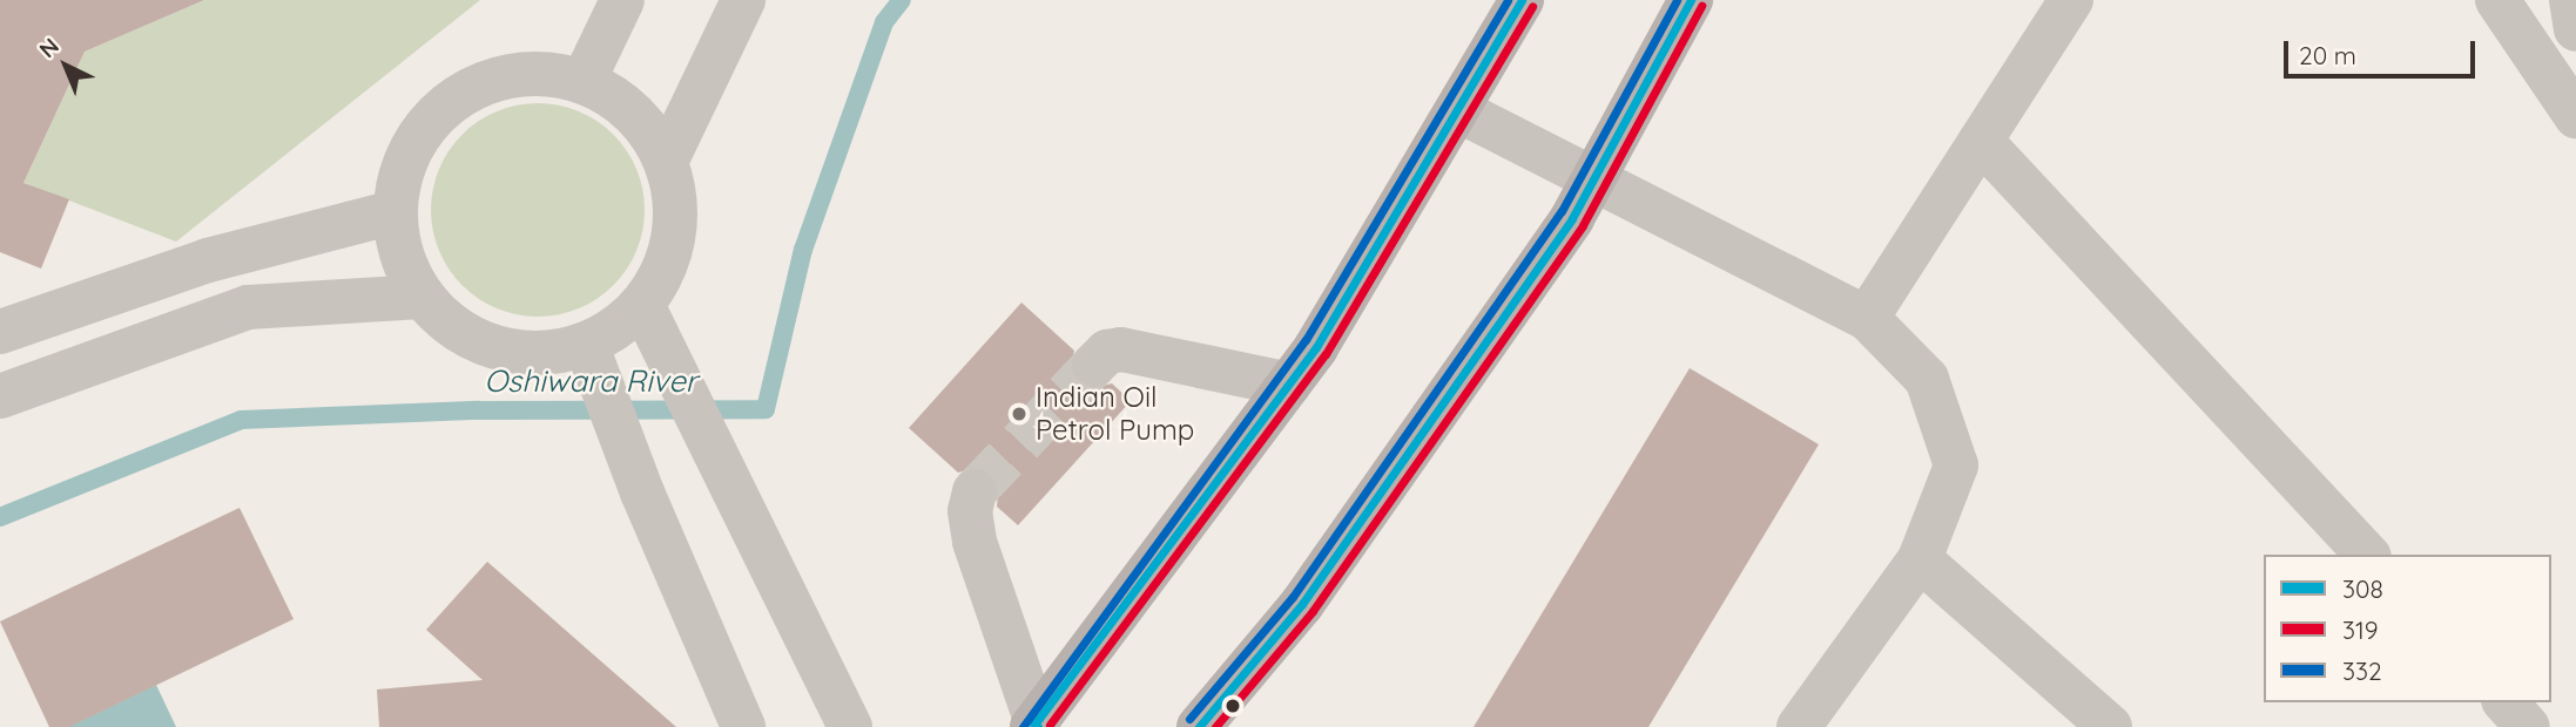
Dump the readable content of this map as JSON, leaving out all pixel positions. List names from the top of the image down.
{
  "water": ["Oshiwara River"],
  "places": ["Indian Oil Petrol Pump"],
  "lines": ["transit line 308", "transit line 332", "transit line 319"],
  "legend": ["308", "319", "332"],
  "scale_bar": "20 m",
  "north": "top left"
}
